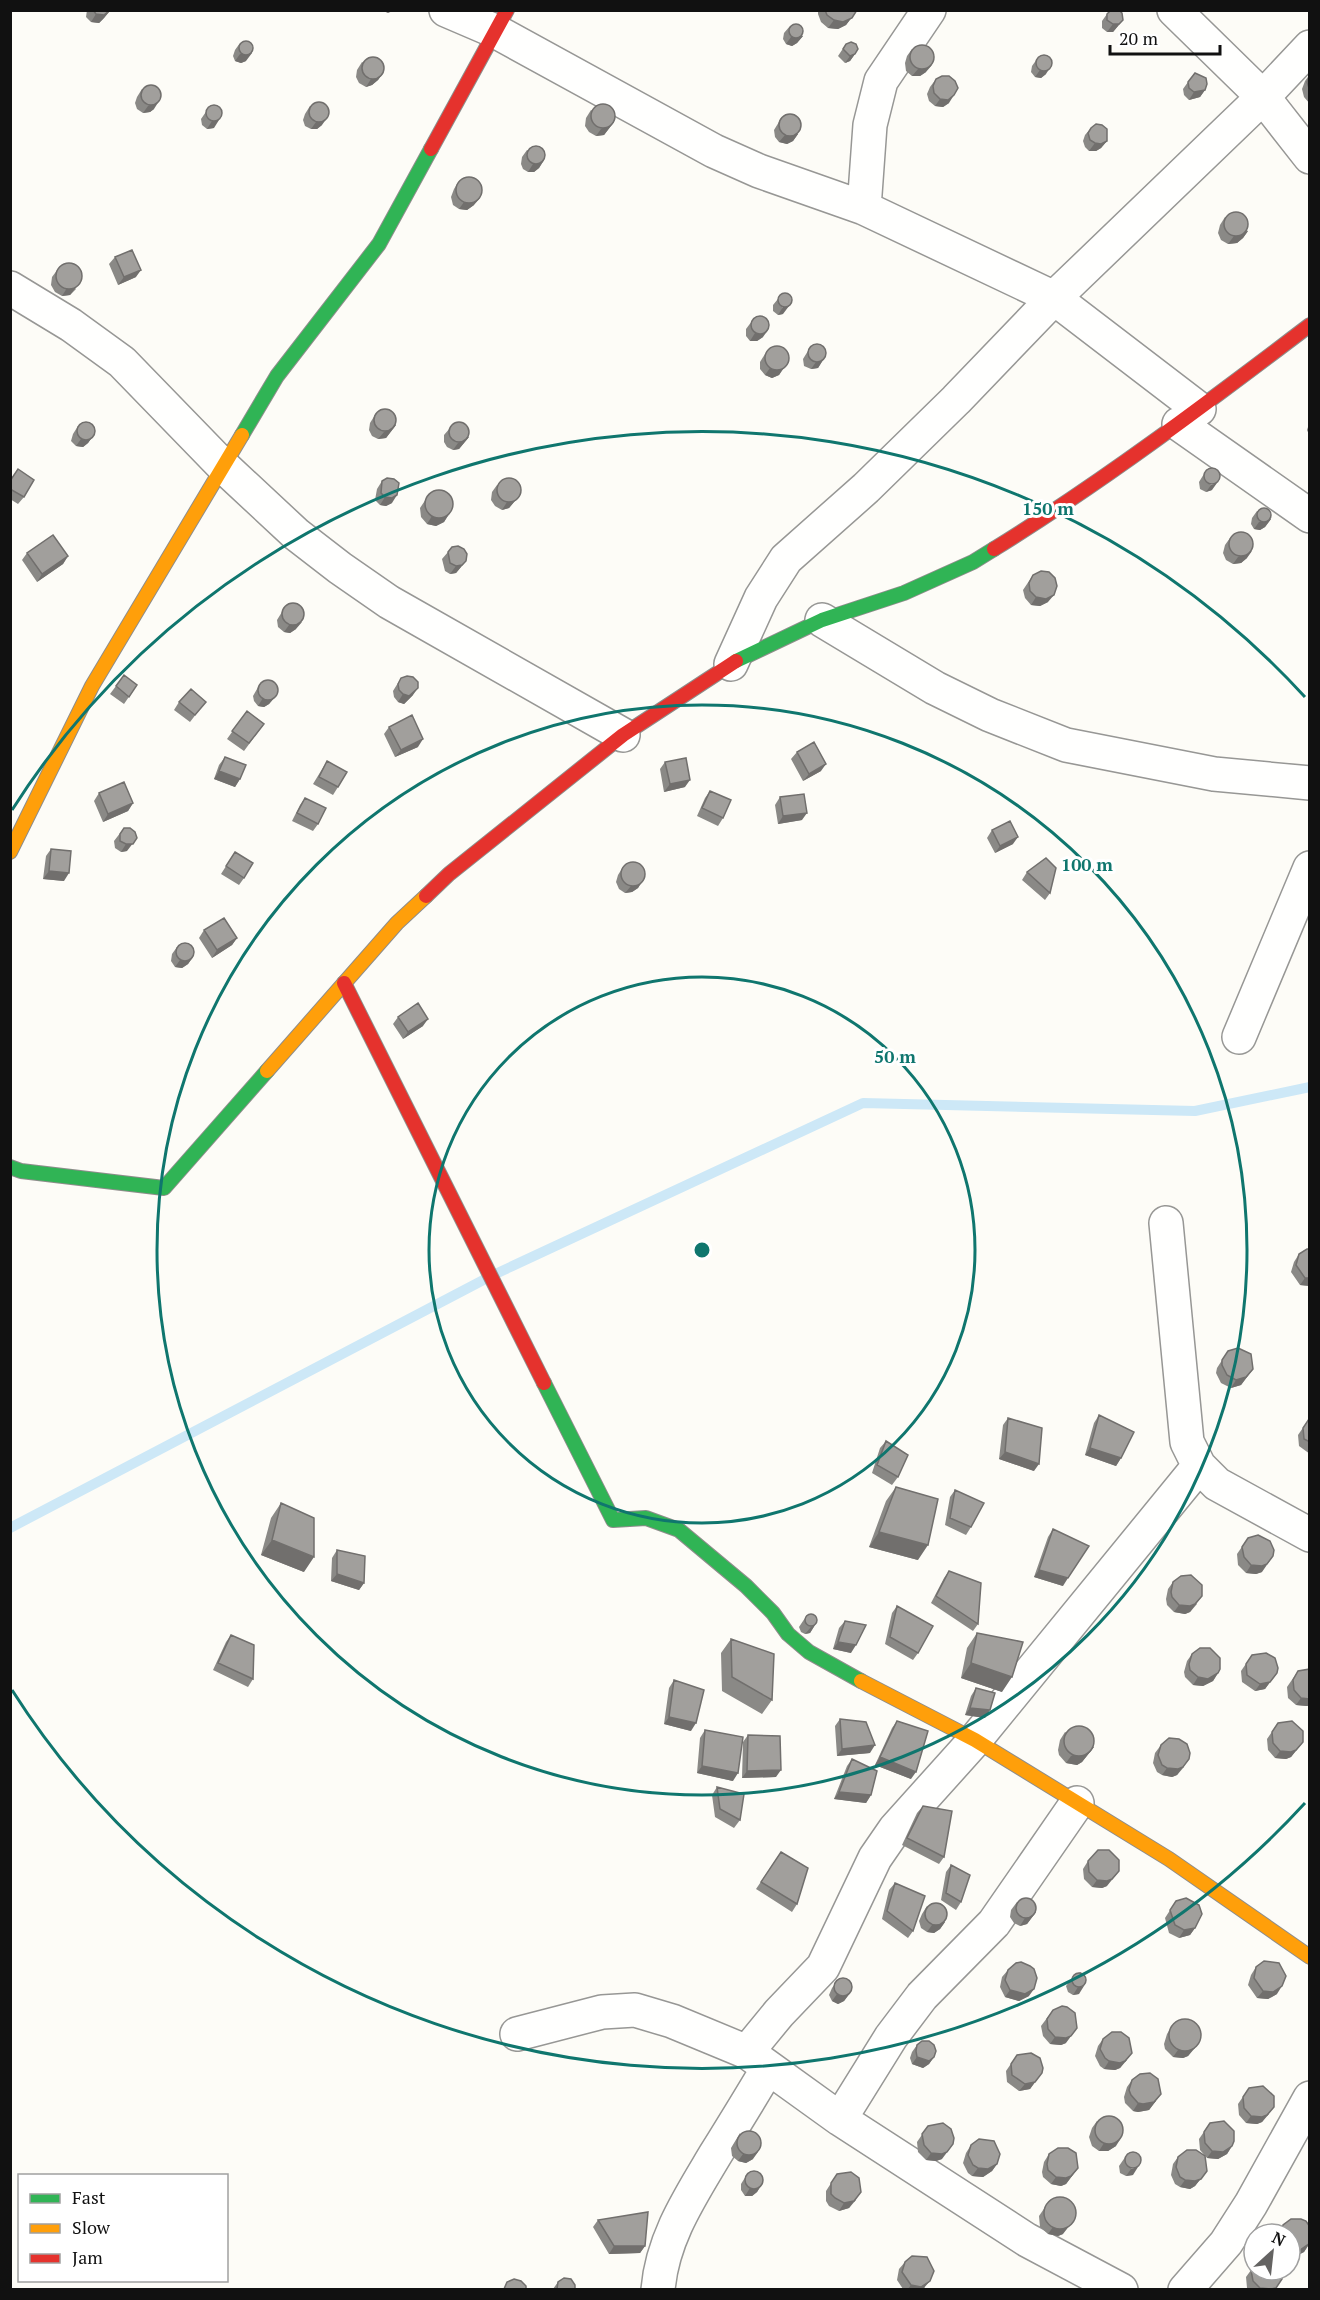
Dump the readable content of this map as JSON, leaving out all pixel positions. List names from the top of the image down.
{
  "legend": ["Fast", "Slow", "Jam"],
  "scale_bar": "20 m",
  "north": "top right",
  "rings": ["150 m", "100 m", "50 m"]
}
